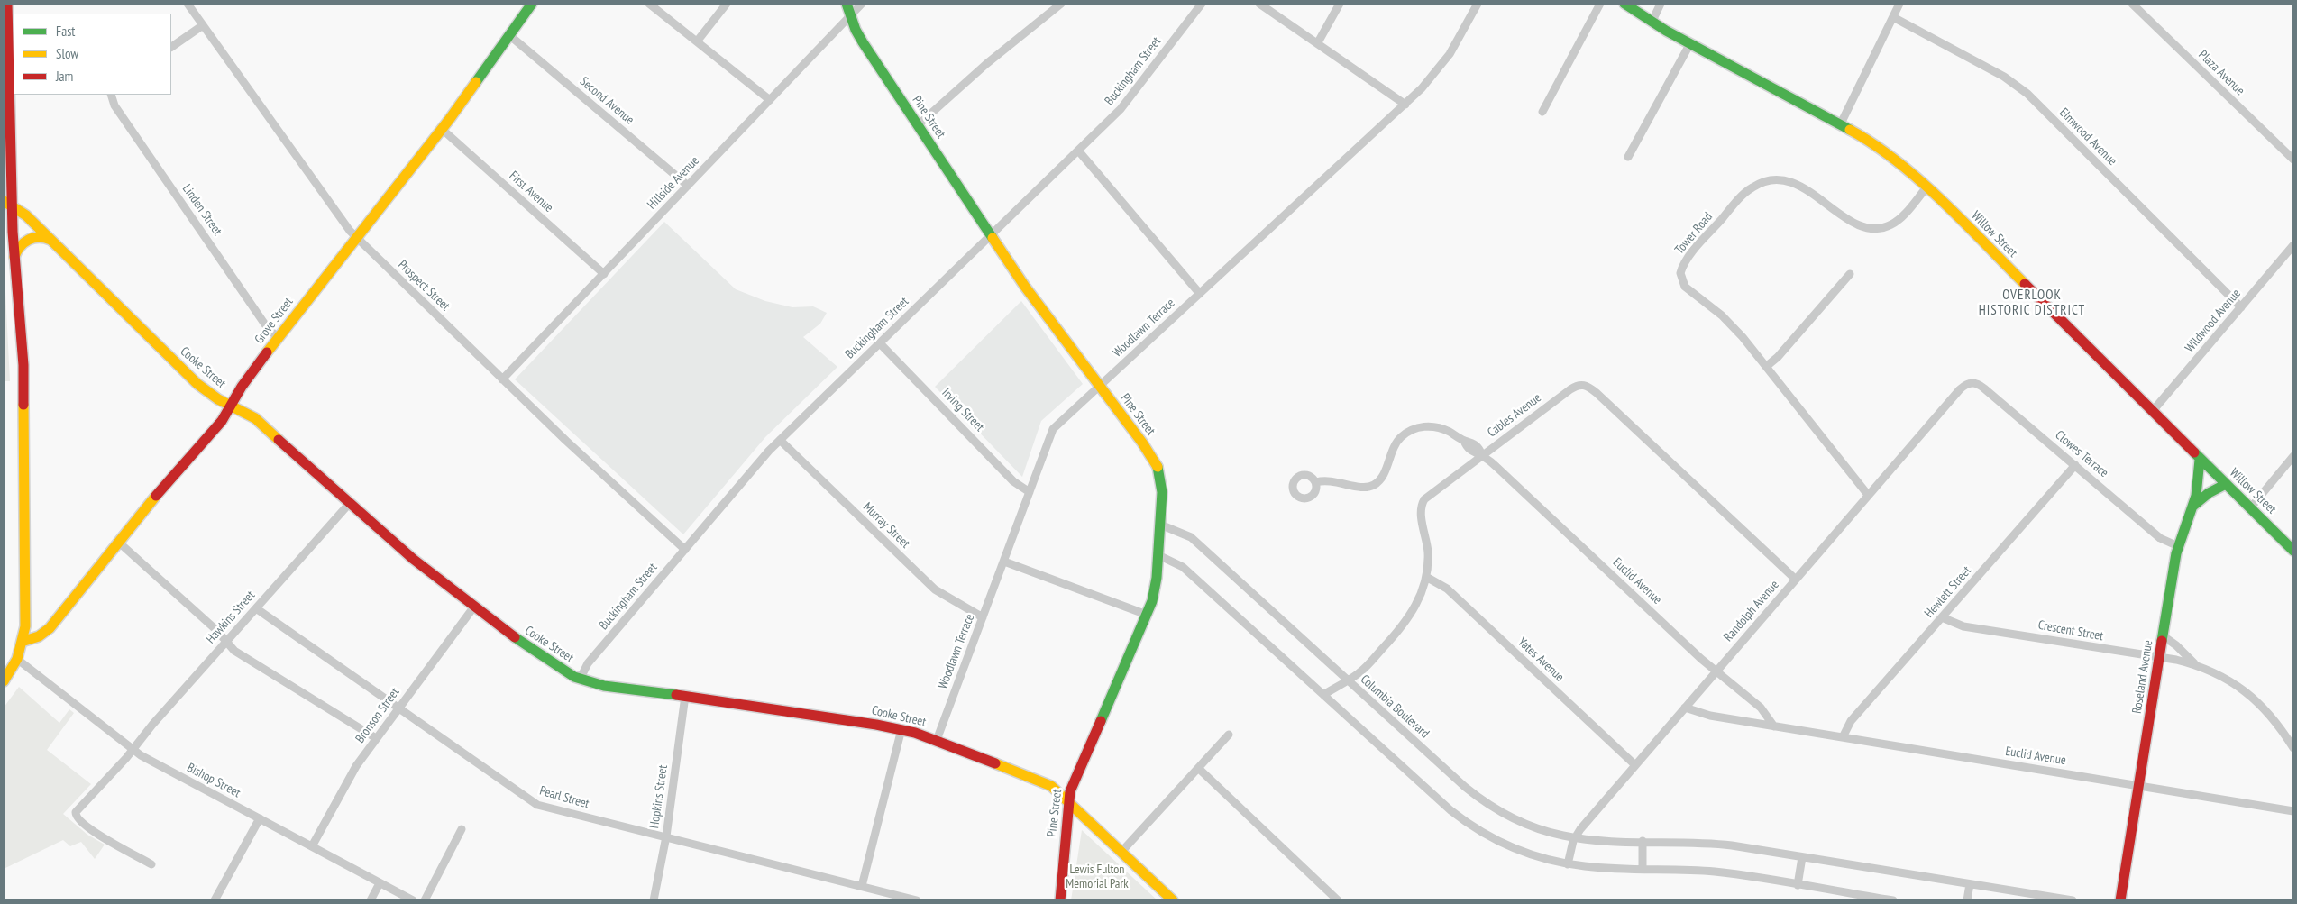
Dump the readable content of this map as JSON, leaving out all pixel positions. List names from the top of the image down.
{
  "streets": {
    "main road": [
      "Pine Street",
      "Willow Street",
      "Grove Street",
      "Cooke Street",
      "Roseland Avenue"
    ],
    "street": [
      "Buckingham Street",
      "Plaza Avenue",
      "Second Avenue",
      "Elmwood Avenue",
      "Hillside Avenue",
      "First Avenue",
      "Linden Street",
      "Tower Road",
      "Prospect Street",
      "Wildwood Avenue",
      "Woodlawn Terrace",
      "Irving Street",
      "Cables Avenue",
      "Clowes Terrace",
      "Murray Street",
      "Euclid Avenue",
      "Hewlett Street",
      "Randolph Avenue",
      "Hawkins Street",
      "Crescent Street",
      "Yates Avenue",
      "Columbia Boulevard",
      "Bronson Street",
      "Bishop Street",
      "Hopkins Street",
      "Pearl Street"
    ]
  },
  "crossings": [
    ["Buckingham Street", "Pine Street"],
    ["Buckingham Street", "Prospect Street"],
    ["Buckingham Street", "Cooke Street"],
    ["Buckingham Street", "Irving Street"],
    ["Buckingham Street", "Murray Street"],
    ["Second Avenue", "Hillside Avenue"],
    ["Second Avenue", "Grove Street"],
    ["Pine Street", "Hillside Avenue"],
    ["Pine Street", "Woodlawn Terrace"],
    ["Pine Street", "Cooke Street"],
    ["Pine Street", "Columbia Boulevard"],
    ["Elmwood Avenue", "Wildwood Avenue"],
    ["Hillside Avenue", "First Avenue"],
    ["Hillside Avenue", "Prospect Street"],
    ["First Avenue", "Grove Street"],
    ["Linden Street", "Grove Street"],
    ["Tower Road", "Willow Street"],
    ["Tower Road", "Randolph Avenue"],
    ["Willow Street", "Wildwood Avenue"],
    ["Willow Street", "Roseland Avenue"],
    ["Prospect Street", "Grove Street"],
    ["Grove Street", "Cooke Street"],
    ["Woodlawn Terrace", "Cooke Street"],
    ["Woodlawn Terrace", "Irving Street"],
    ["Woodlawn Terrace", "Murray Street"],
    ["Cooke Street", "Hawkins Street"],
    ["Cooke Street", "Bronson Street"],
    ["Cooke Street", "Hopkins Street"],
    ["Cables Avenue", "Euclid Avenue"],
    ["Cables Avenue", "Randolph Avenue"],
    ["Cables Avenue", "Yates Avenue"],
    ["Cables Avenue", "Columbia Boulevard"],
    ["Clowes Terrace", "Hewlett Street"],
    ["Clowes Terrace", "Randolph Avenue"],
    ["Clowes Terrace", "Roseland Avenue"],
    ["Euclid Avenue", "Hewlett Street"],
    ["Euclid Avenue", "Randolph Avenue"],
    ["Euclid Avenue", "Roseland Avenue"],
    ["Hewlett Street", "Crescent Street"],
    ["Randolph Avenue", "Yates Avenue"],
    ["Randolph Avenue", "Columbia Boulevard"],
    ["Hawkins Street", "Bishop Street"],
    ["Hawkins Street", "Pearl Street"],
    ["Crescent Street", "Roseland Avenue"],
    ["Bronson Street", "Bishop Street"],
    ["Bronson Street", "Pearl Street"],
    ["Hopkins Street", "Pearl Street"]
  ],
  "districts": ["OVERLOOK HISTORIC DISTRICT"],
  "parks": ["Lewis Fulton Memorial Park"],
  "legend": ["Fast", "Slow", "Jam"]
}
